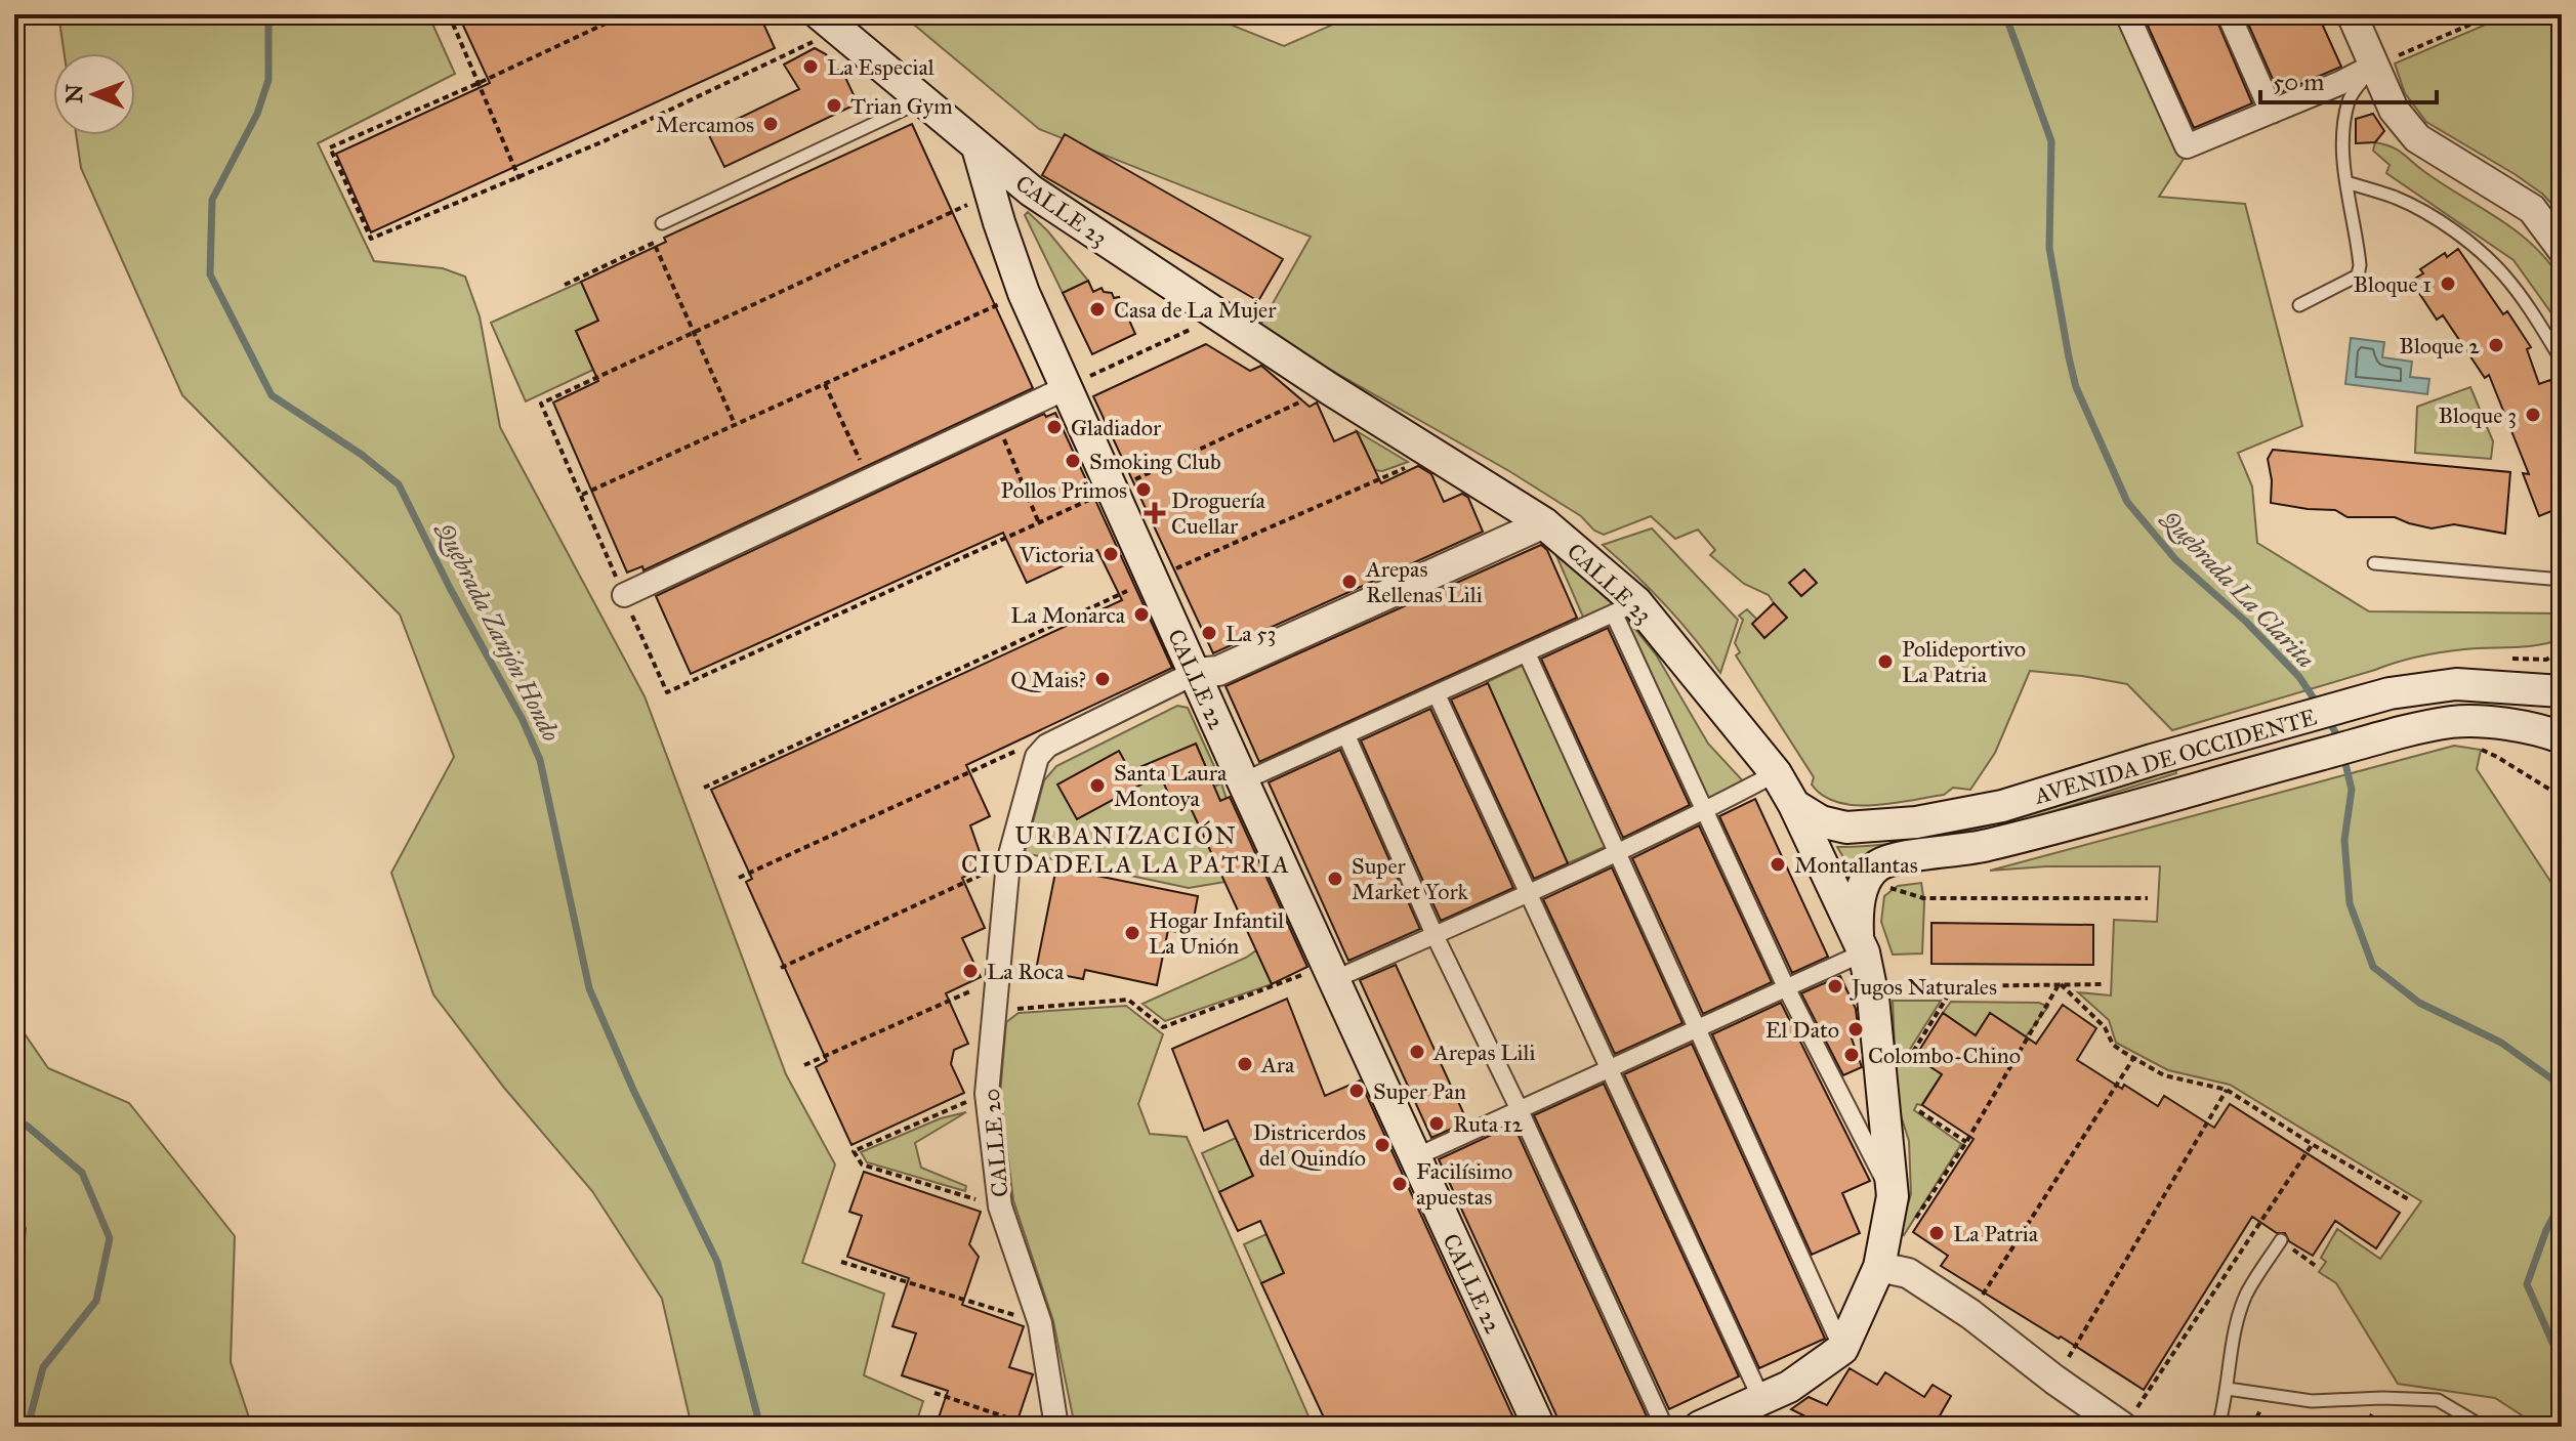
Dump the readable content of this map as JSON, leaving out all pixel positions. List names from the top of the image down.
{
  "streets": {
    "main road": ["CALLE 23", "CALLE 22", "AVENIDA DE OCCIDENTE"],
    "street": ["CALLE 20"]
  },
  "crossings": [
    ["CALLE 23", "CALLE 22"],
    ["CALLE 23", "AVENIDA DE OCCIDENTE"]
  ],
  "districts": ["URBANIZACIÓN CIUDADELA LA PATRIA"],
  "water": ["Quebrada La Clarita", "Quebrada Zanjón Hondo"],
  "places": {
    "other": [
      "La Especial",
      "Trian Gym",
      "Mercamos",
      "Bloque 1",
      "Casa de La Mujer",
      "Bloque 2",
      "Bloque 3",
      "Gladiador",
      "Smoking Club",
      "Pollos Primos",
      "Victoria",
      "Arepas Rellenas Lili",
      "La Monarca",
      "La 53",
      "Polideportivo La Patria",
      "Q Mais?",
      "Santa Laura Montoya",
      "Montallantas",
      "Super Market York",
      "Hogar Infantil La Unión",
      "La Roca",
      "Jugos Naturales",
      "El Dato",
      "Arepas Lili",
      "Colombo-Chino",
      "Ara",
      "Super Pan",
      "Ruta 12",
      "Districerdos del Quindío",
      "Facilísimo apuestas",
      "La Patria"
    ],
    "health": ["Droguería Cuellar"]
  },
  "scale_bar": "50 m",
  "north": "left"
}
